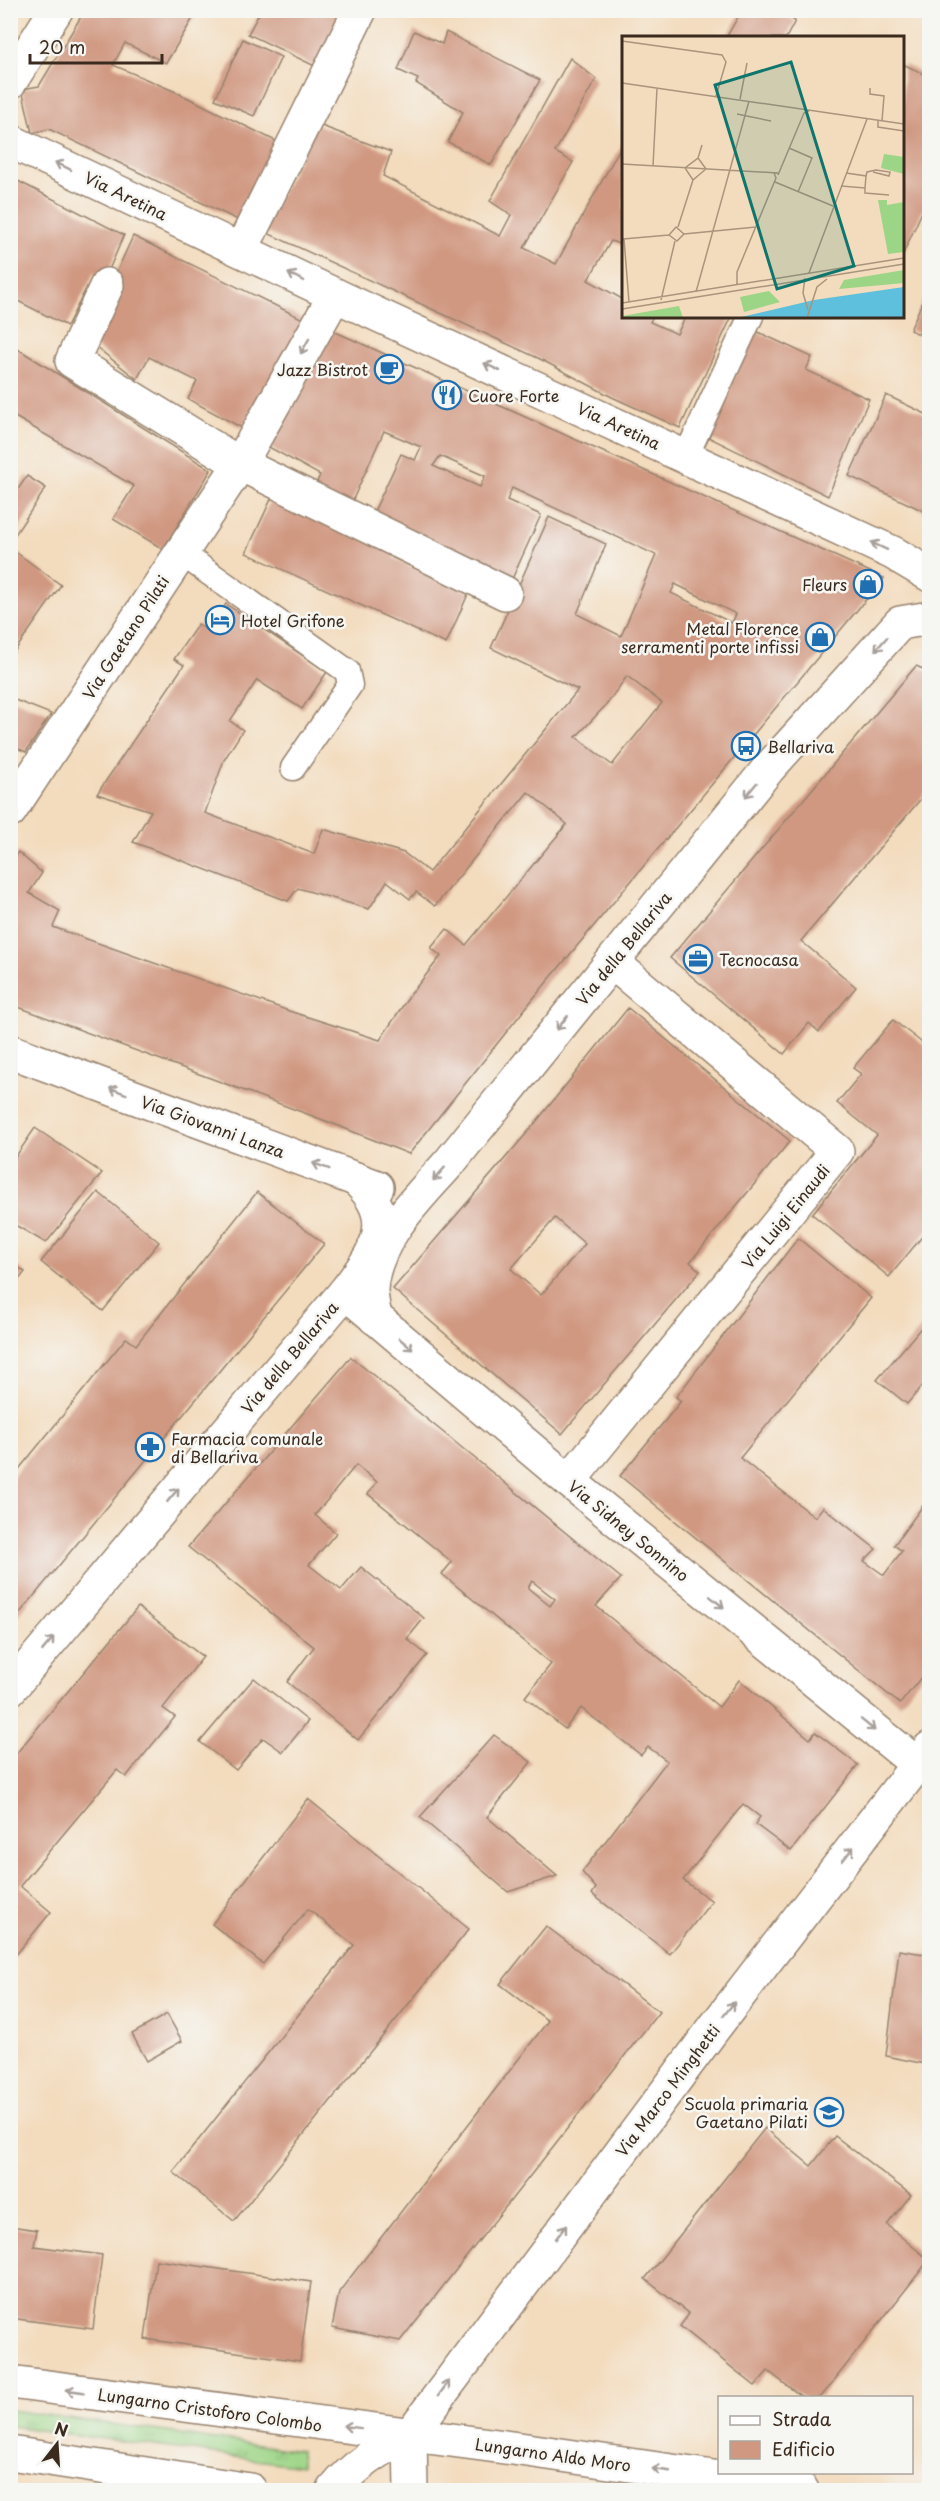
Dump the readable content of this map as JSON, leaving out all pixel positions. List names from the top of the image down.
{
  "streets": {
    "street": [
      "Via Aretina",
      "Via Gaetano Pilati",
      "Via della Bellariva",
      "Via Giovanni Lanza",
      "Via Luigi Einaudi",
      "Via Sidney Sonnino",
      "Via Marco Minghetti",
      "Lungarno Cristoforo Colombo",
      "Lungarno Aldo Moro"
    ]
  },
  "crossings": [
    ["Via Aretina", "Via Gaetano Pilati"],
    ["Via della Bellariva", "Via Giovanni Lanza"],
    ["Via della Bellariva", "Via Luigi Einaudi"],
    ["Via della Bellariva", "Via Sidney Sonnino"],
    ["Via Luigi Einaudi", "Via Sidney Sonnino"],
    ["Via Sidney Sonnino", "Via Marco Minghetti"],
    ["Via Marco Minghetti", "Lungarno Cristoforo Colombo"],
    ["Via Marco Minghetti", "Lungarno Aldo Moro"],
    ["Lungarno Cristoforo Colombo", "Lungarno Aldo Moro"]
  ],
  "one_way": [
    "Via Aretina",
    "Via Giovanni Lanza",
    "Via Sidney Sonnino",
    "Via Marco Minghetti",
    "Lungarno Aldo Moro"
  ],
  "places": {
    "cafe": ["Jazz Bistrot"],
    "restaurant": ["Cuore Forte"],
    "shop": ["Fleurs", "Metal Florence serramenti porte infissi"],
    "hotel": ["Hotel Grifone"],
    "bus stop": ["Bellariva"],
    "office": ["Tecnocasa"],
    "pharmacy": ["Farmacia comunale di Bellariva"],
    "school or university": ["Scuola primaria Gaetano Pilati"]
  },
  "legend": ["Strada", "Edificio"],
  "scale_bar": "20 m",
  "north": "top"
}
